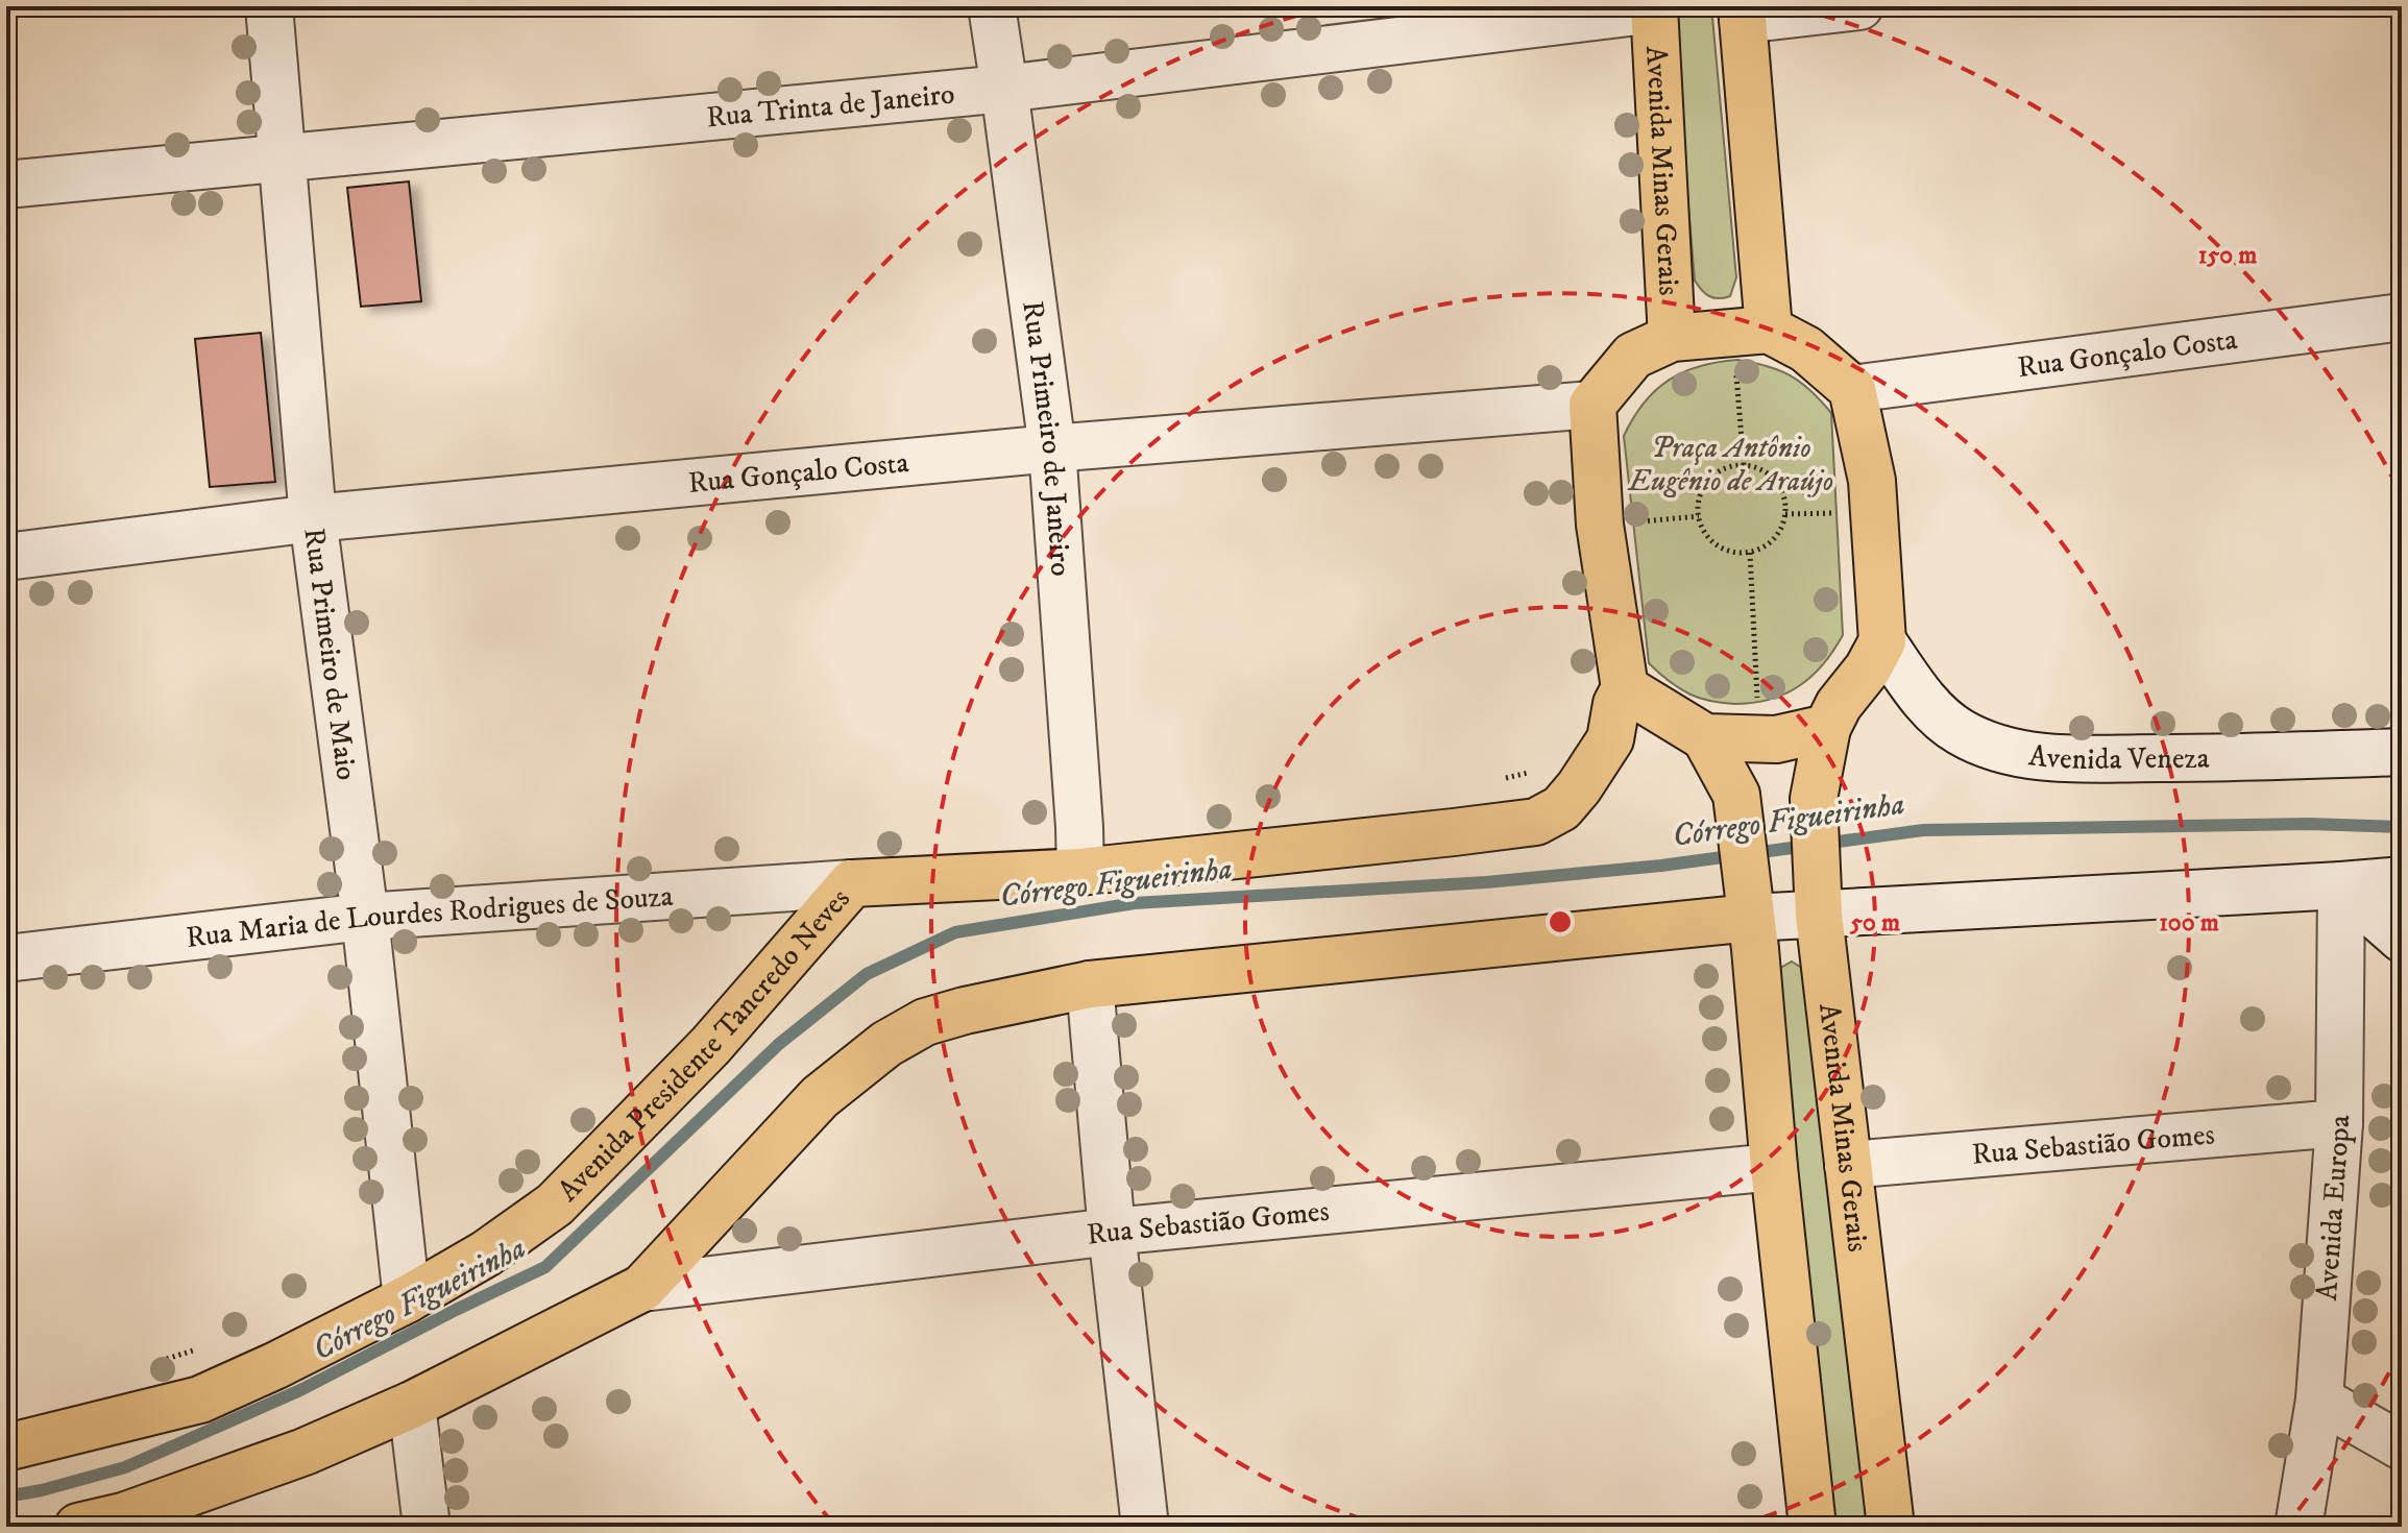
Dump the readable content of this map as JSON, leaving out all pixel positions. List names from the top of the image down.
{
  "streets": {
    "main road": ["Avenida Minas Gerais", "Avenida Presidente Tancredo Neves"],
    "street": [
      "Rua Trinta de Janeiro",
      "Rua Gonçalo Costa",
      "Rua Primeiro de Janeiro",
      "Rua Primeiro de Maio",
      "Avenida Veneza",
      "Rua Maria de Lourdes Rodrigues de Souza",
      "Rua Sebastião Gomes",
      "Avenida Europa"
    ]
  },
  "crossings": [
    ["Rua Trinta de Janeiro", "Avenida Minas Gerais"],
    ["Rua Trinta de Janeiro", "Rua Primeiro de Janeiro"],
    ["Rua Trinta de Janeiro", "Rua Primeiro de Maio"],
    ["Avenida Minas Gerais", "Rua Sebastião Gomes"],
    ["Rua Gonçalo Costa", "Rua Primeiro de Janeiro"],
    ["Rua Gonçalo Costa", "Rua Primeiro de Maio"],
    ["Rua Primeiro de Janeiro", "Avenida Presidente Tancredo Neves"],
    ["Rua Primeiro de Maio", "Rua Maria de Lourdes Rodrigues de Souza"],
    ["Rua Primeiro de Maio", "Avenida Presidente Tancredo Neves"],
    ["Rua Maria de Lourdes Rodrigues de Souza", "Avenida Presidente Tancredo Neves"],
    ["Rua Sebastião Gomes", "Avenida Europa"]
  ],
  "water": ["Córrego Figueirinha"],
  "parks": ["Praça Antônio Eugênio de Araújo"],
  "rings": ["150 m", "50 m", "100 m"]
}
